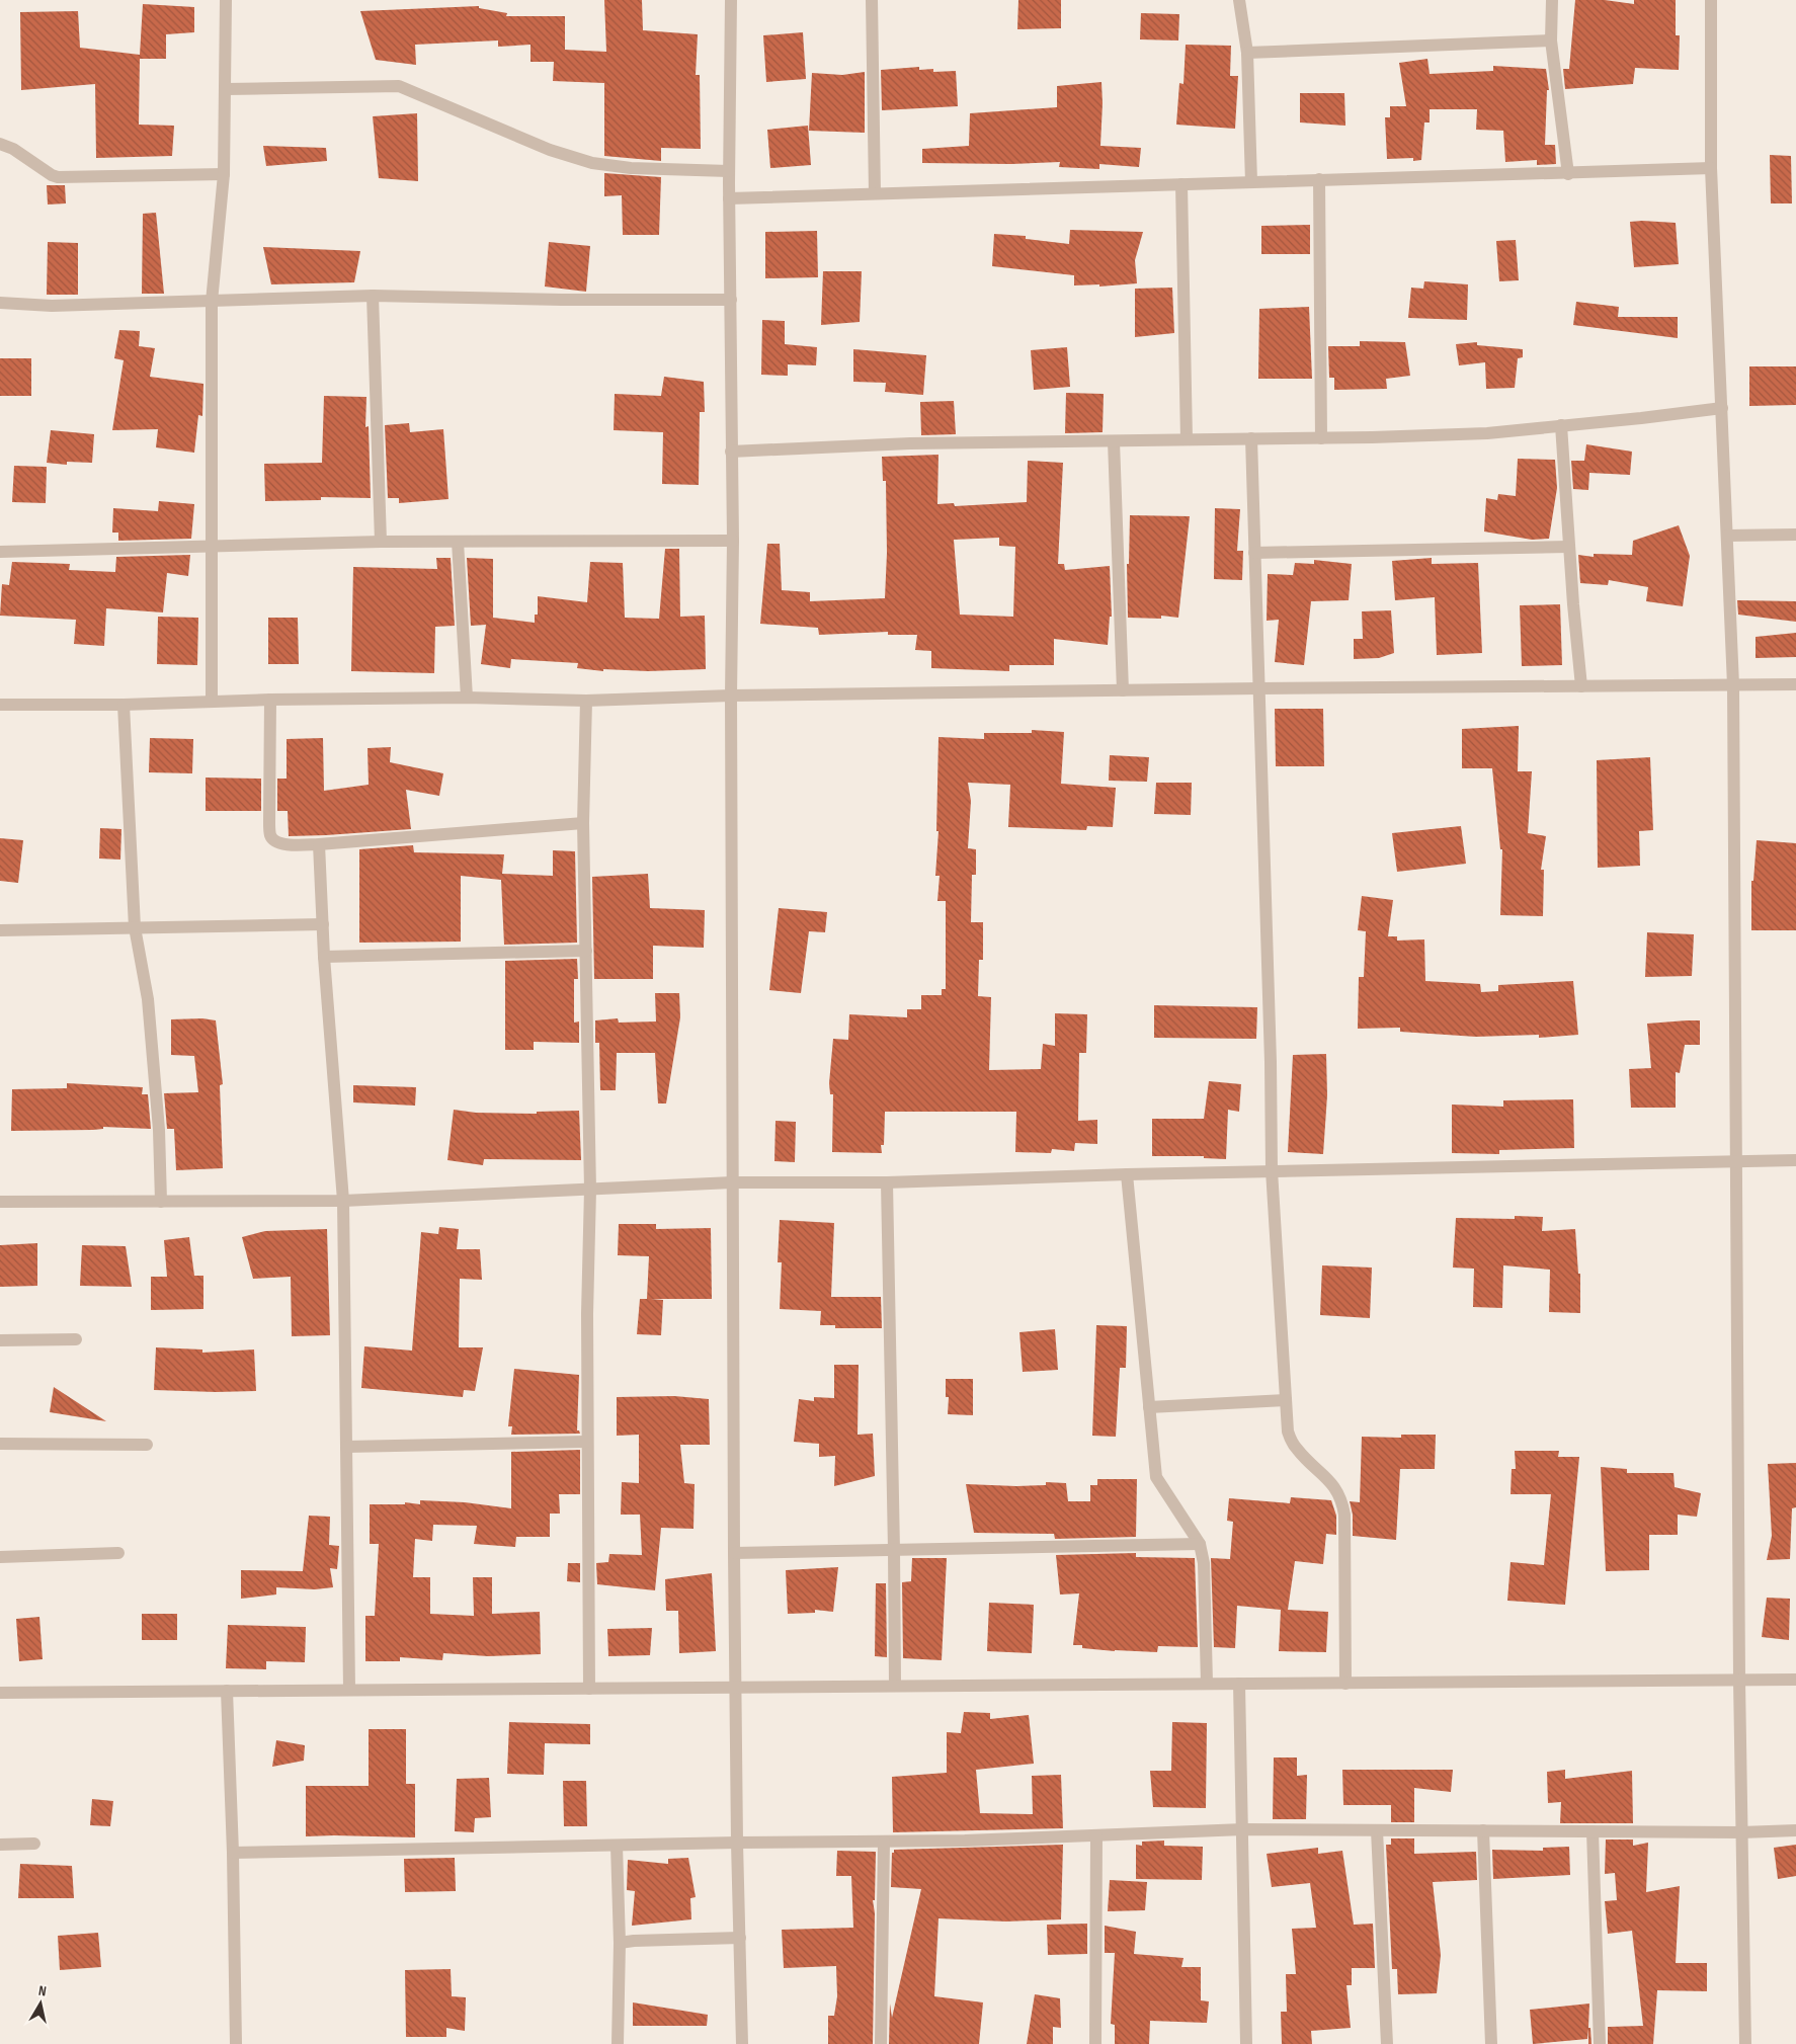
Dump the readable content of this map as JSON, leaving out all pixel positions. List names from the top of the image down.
{
  "north": "top"
}
